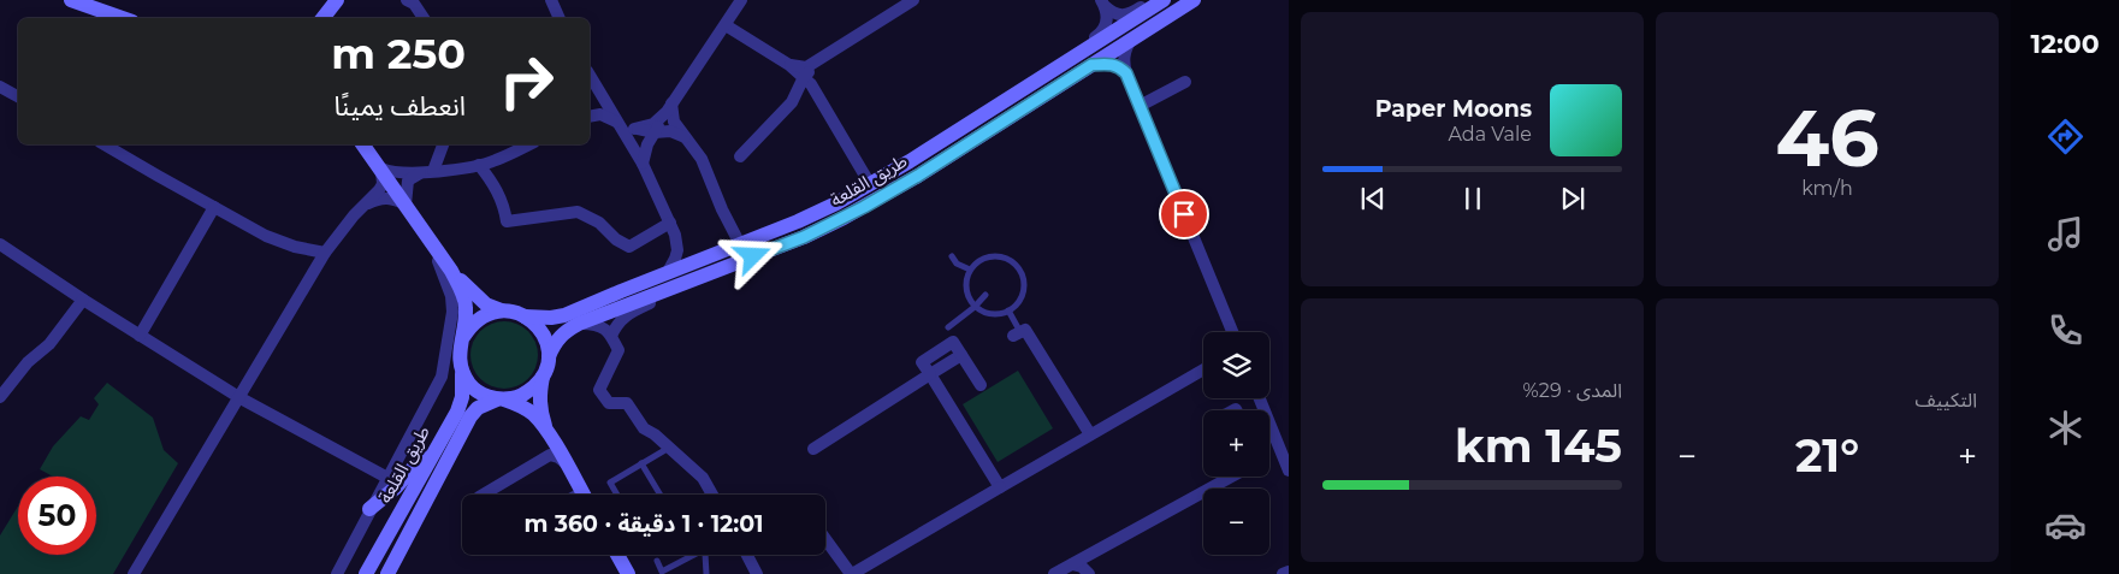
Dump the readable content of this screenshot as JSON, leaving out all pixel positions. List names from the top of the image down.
{
  "streets": {
    "main road": ["طريق القلعة"]
  },
  "page": {
    "tabs": "12:00",
    "tile": [
      ["46", "km/h"],
      "التكييف",
      ["المدى · 29%", "145 km"]
    ],
    "turn": ["250 m", "انعطف يمينًا"],
    "song": ["Paper Moons", "Ada Vale"],
    "map_buttons": ["+", "−"],
    "heat": ["−", "21°", "+"],
    "limit": "50",
    "trip": "12:01 · 1 دقيقة · 360 m"
  }
}
